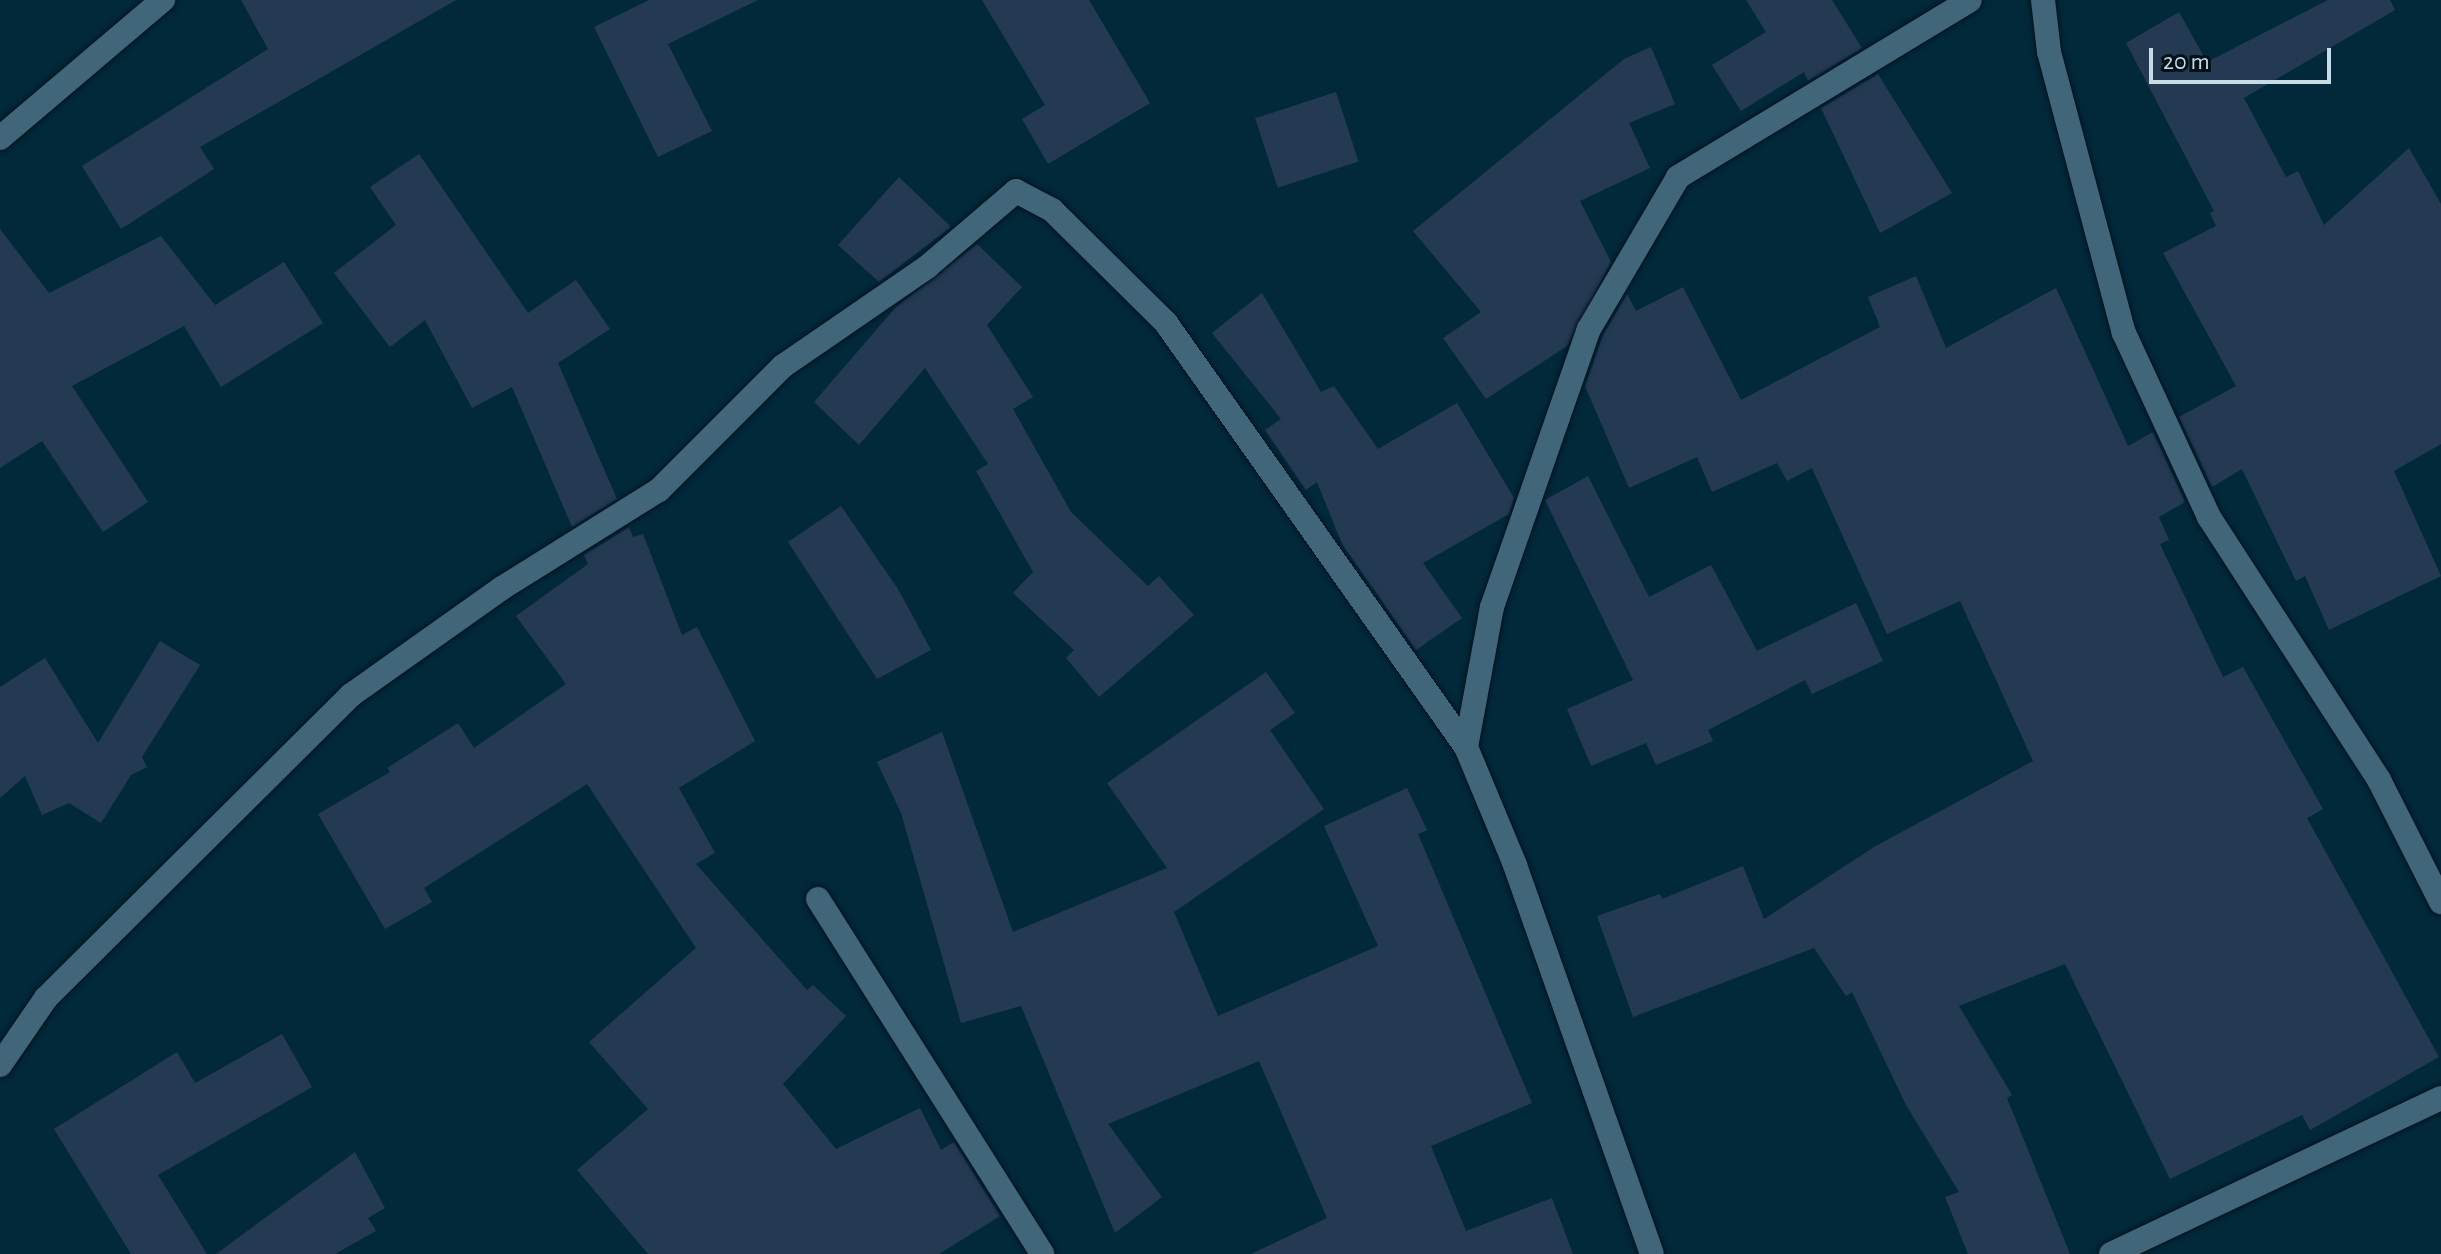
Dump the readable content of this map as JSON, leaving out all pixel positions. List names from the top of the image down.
{
  "scale_bar": "20 m"
}
